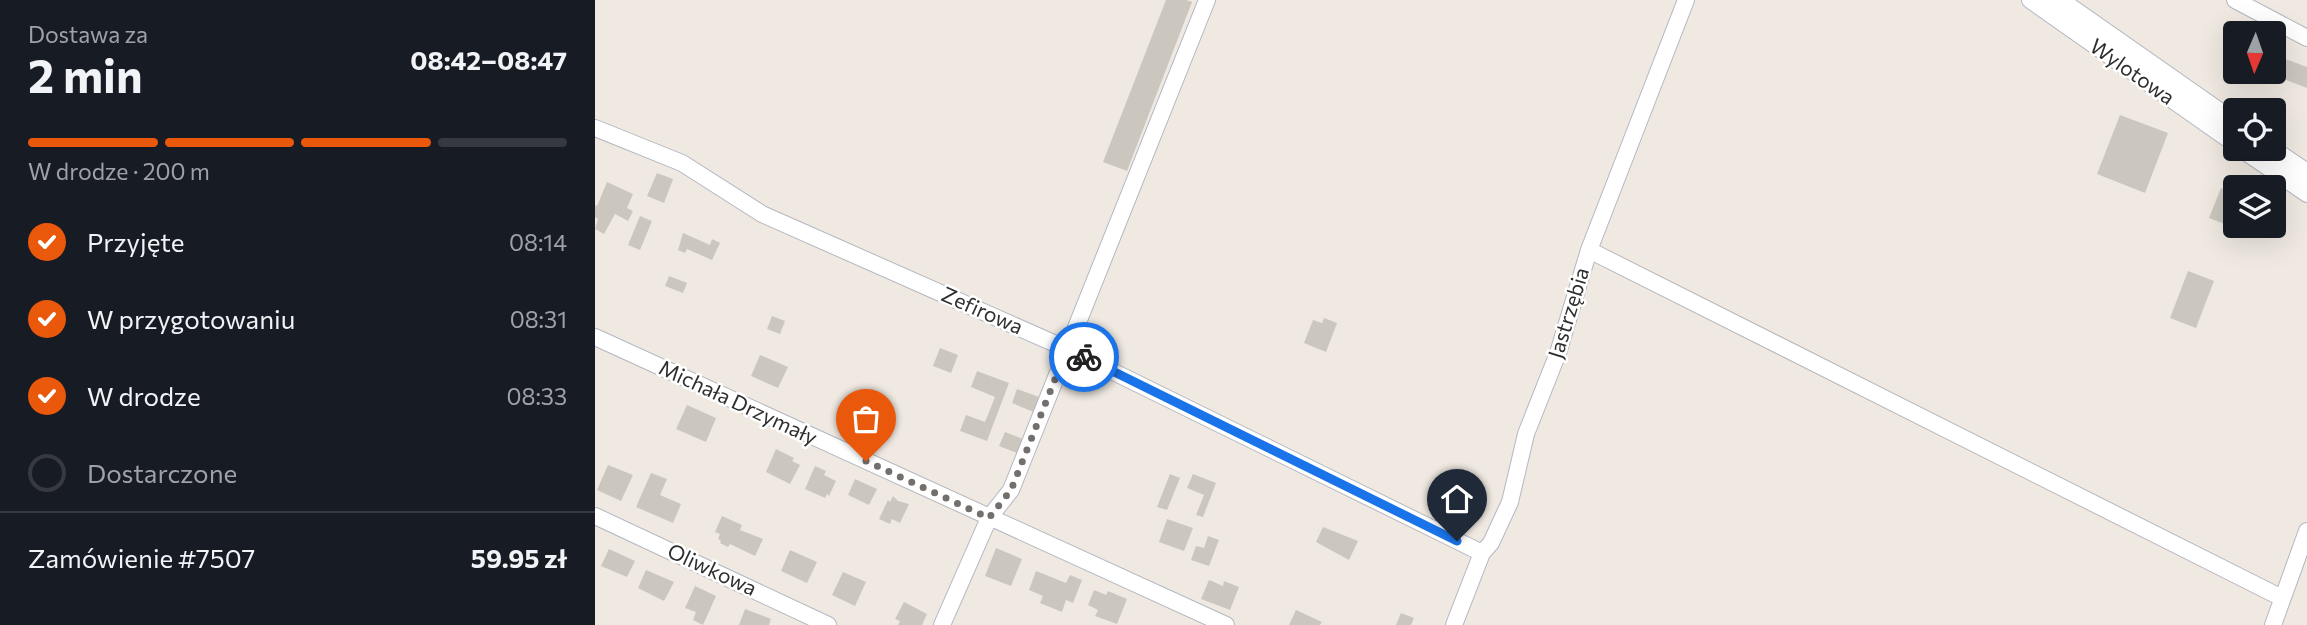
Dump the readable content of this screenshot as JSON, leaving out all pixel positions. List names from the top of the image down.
{
  "streets": {
    "street": [
      "Wylotowa",
      "Zefirowa",
      "Jastrzębia",
      "Michała Drzymały",
      "Oliwkowa"
    ]
  },
  "crossings": [
    ["Zefirowa", "Jastrzębia"]
  ],
  "north": "bottom",
  "page": {
    "heading": ["2 min", "Dostawa za", "08:42–08:47"],
    "panel": ["Zamówienie #7507", "59.95 zł"],
    "bar": "W drodze · 200 m",
    "list": [
      ["Przyjęte", "08:14"],
      ["W przygotowaniu", "08:31"],
      ["W drodze", "08:33"],
      "Dostarczone"
    ]
  }
}
